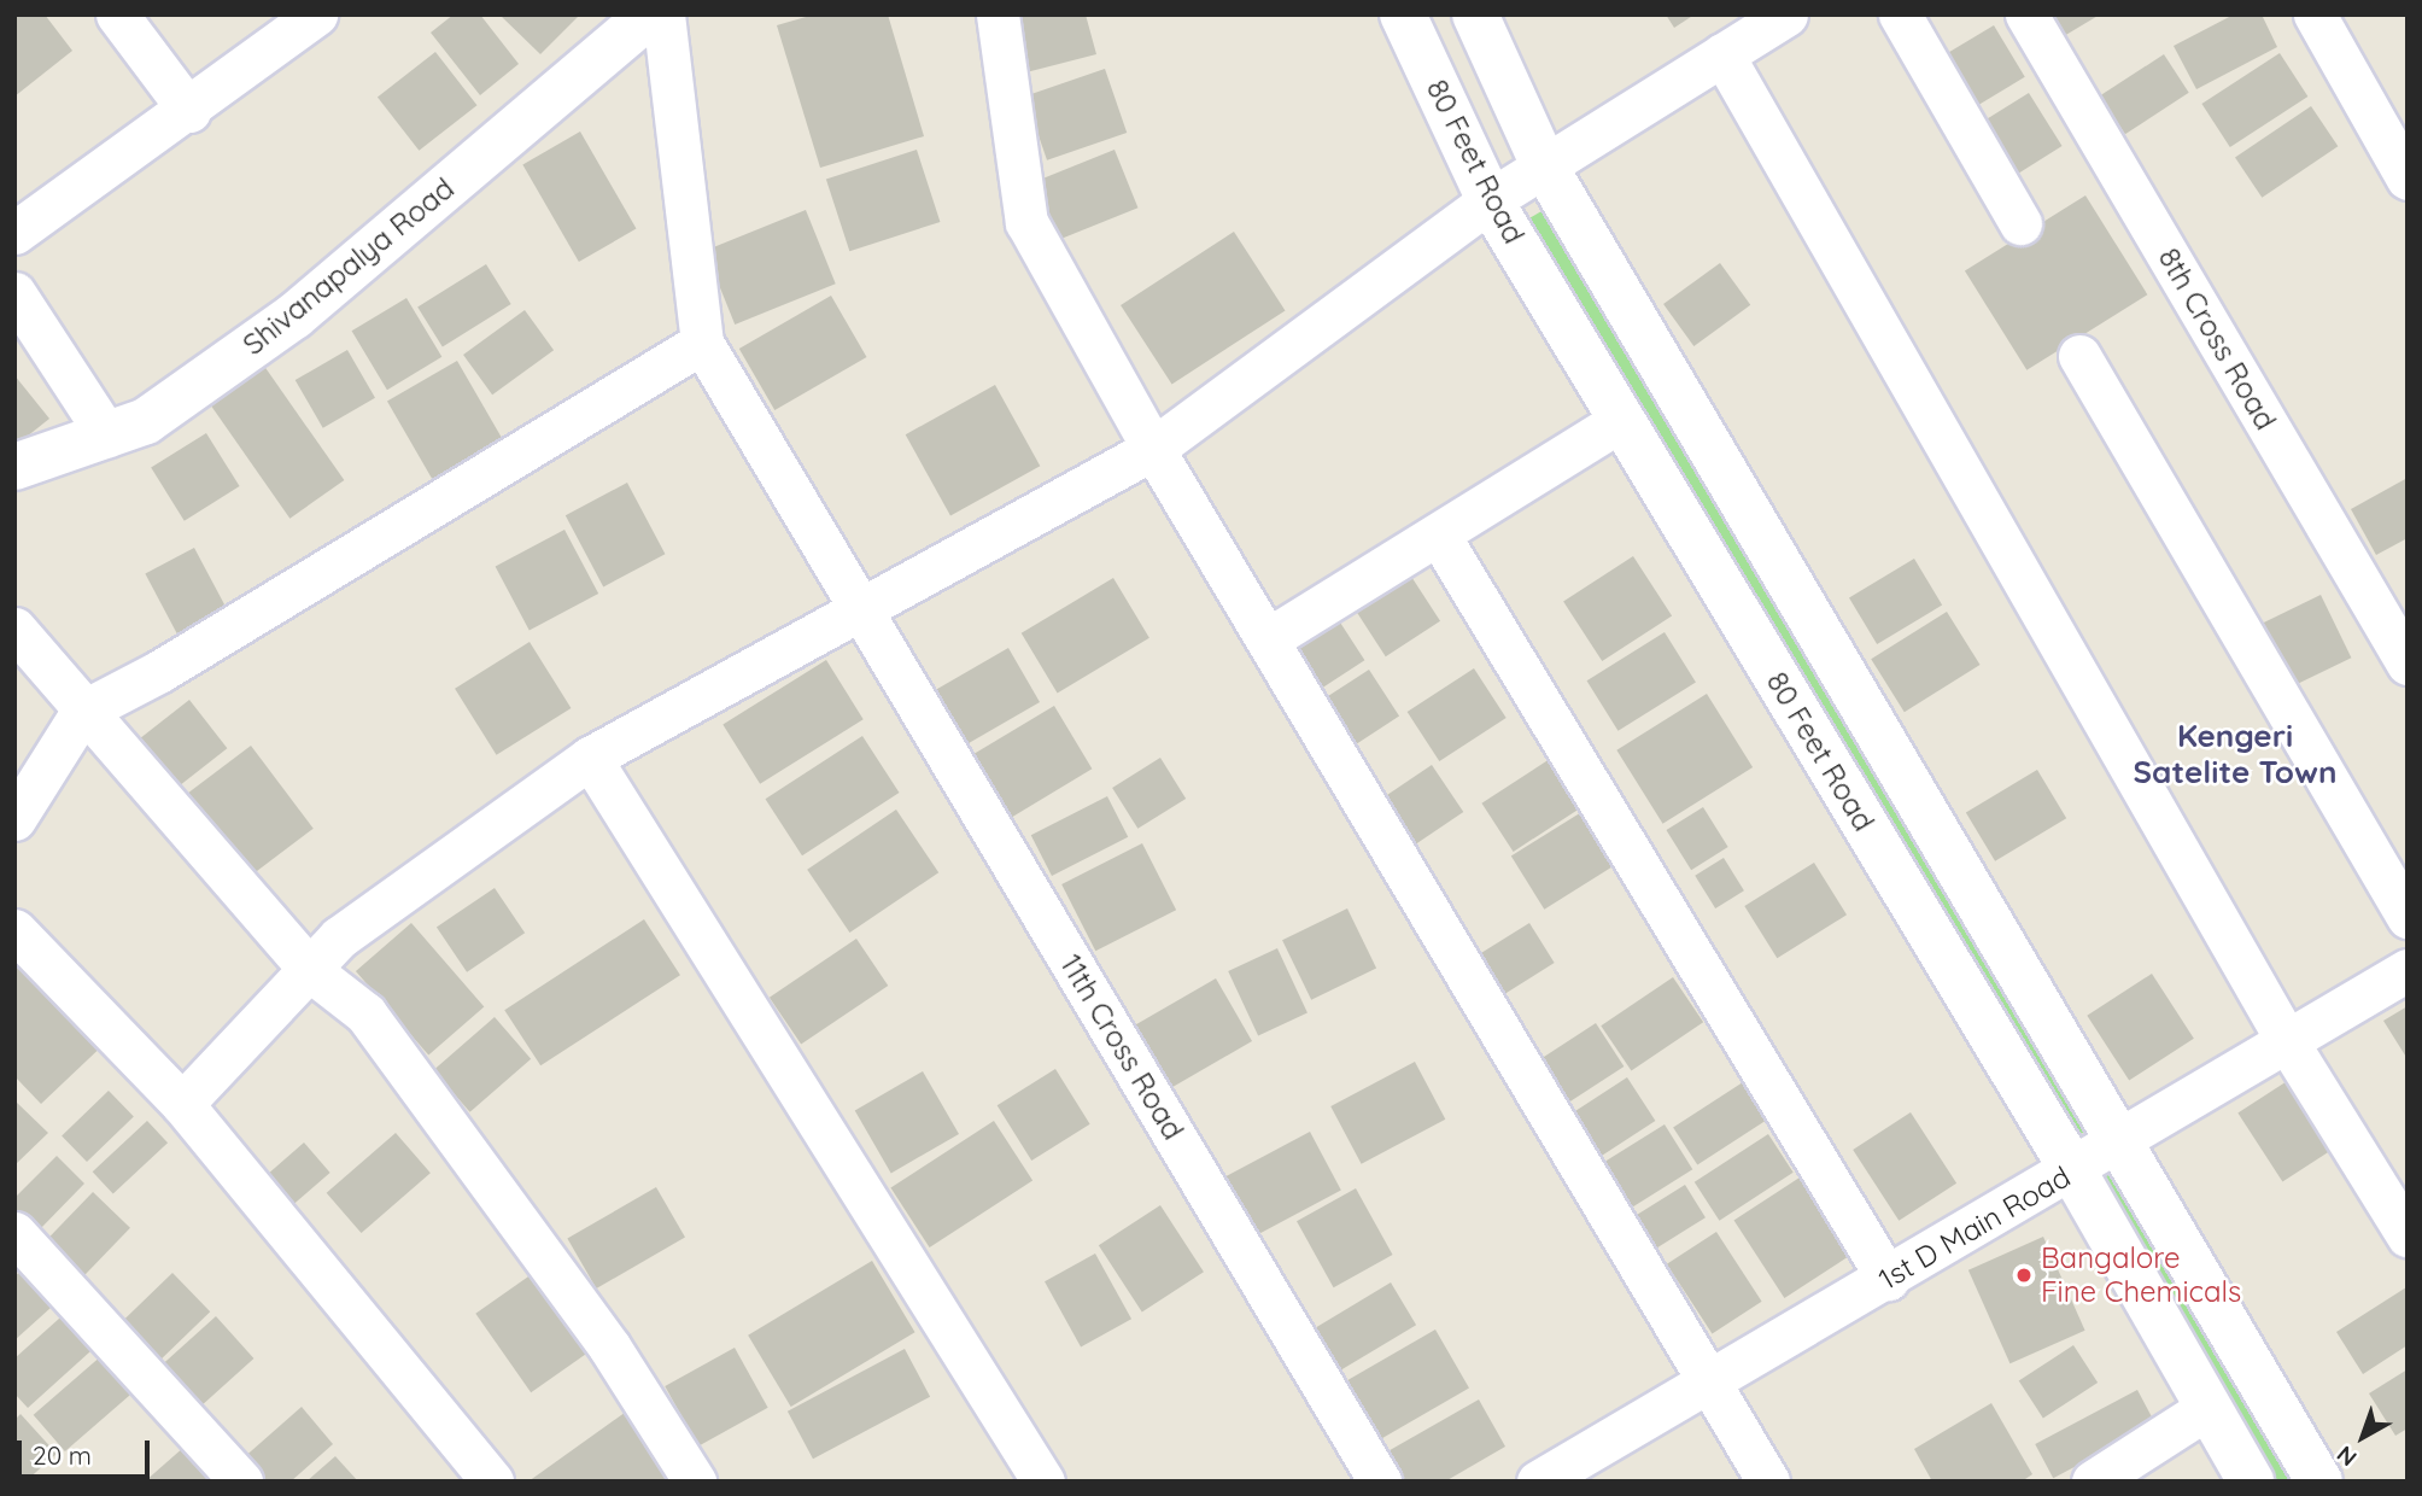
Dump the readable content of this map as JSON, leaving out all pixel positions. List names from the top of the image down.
{
  "streets": {
    "street": [
      "80 Feet Road",
      "Shivanapalya Road",
      "8th Cross Road",
      "11th Cross Road",
      "1st D Main Road"
    ]
  },
  "crossings": [
    ["80 Feet Road", "1st D Main Road"]
  ],
  "districts": ["Kengeri Satelite Town"],
  "places": ["Bangalore Fine Chemicals"],
  "scale_bar": "20 m",
  "north": "bottom left"
}
